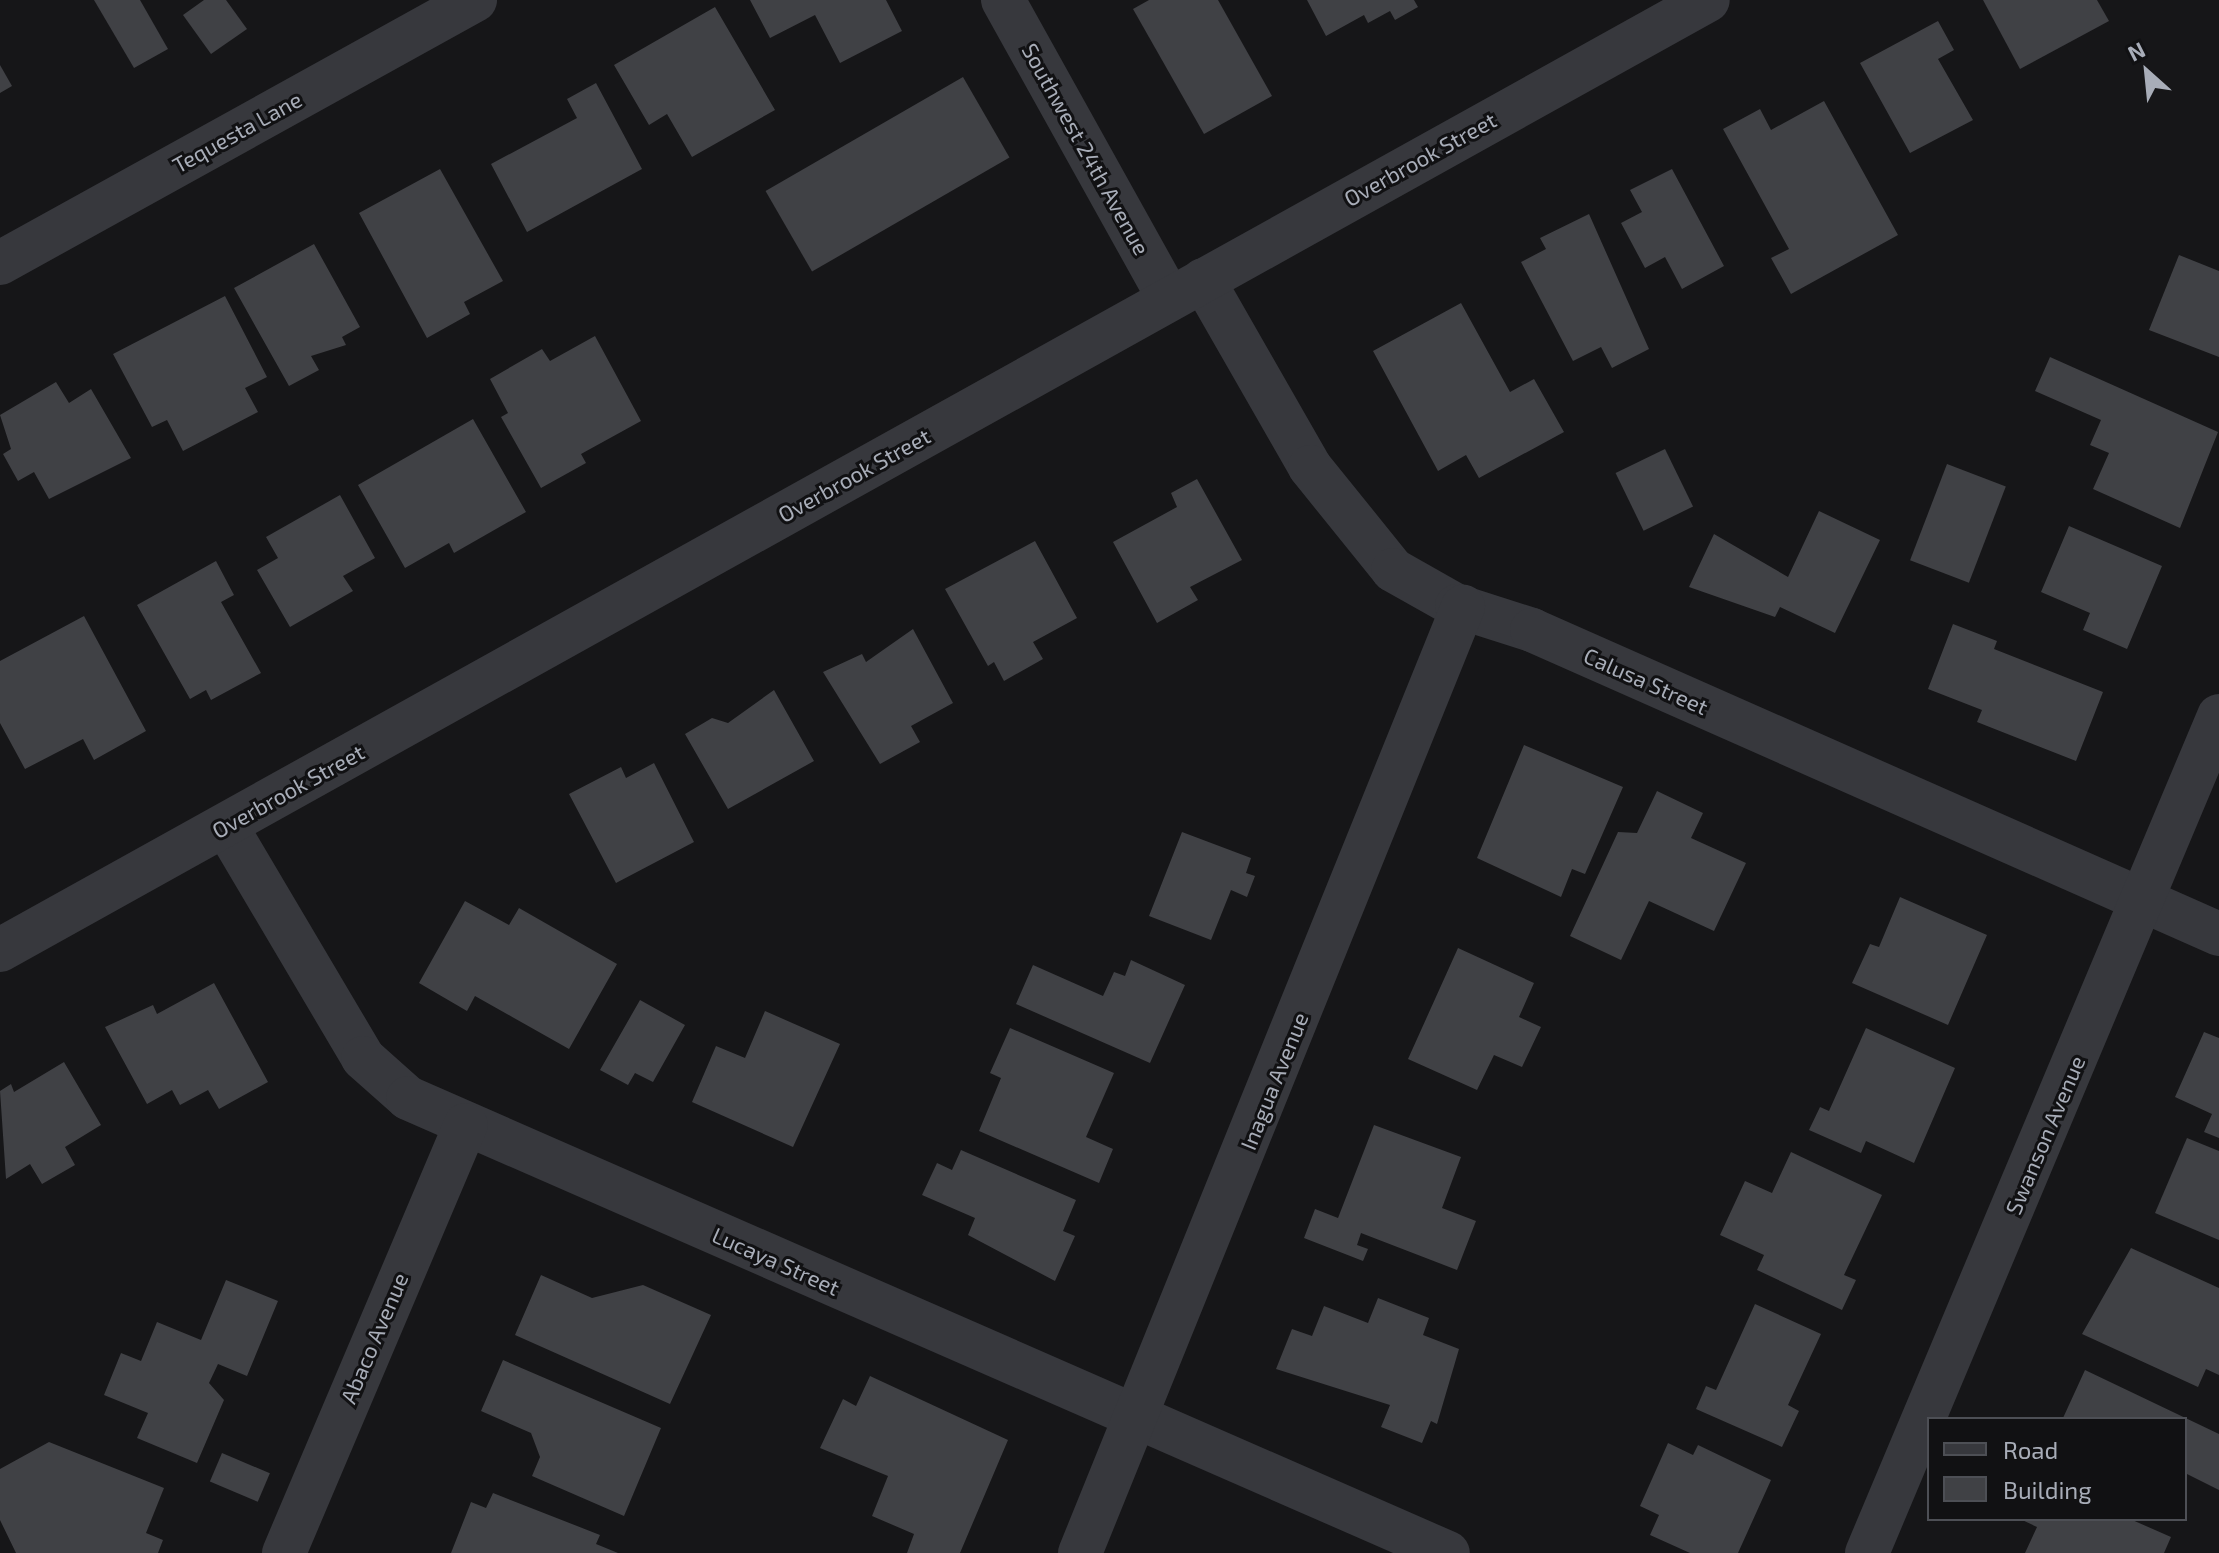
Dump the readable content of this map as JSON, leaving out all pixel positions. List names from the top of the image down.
{
  "streets": {
    "street": [
      "Tequesta Lane",
      "Southwest 24th Avenue",
      "Overbrook Street",
      "Calusa Street",
      "Inagua Avenue",
      "Swanson Avenue",
      "Lucaya Street",
      "Abaco Avenue"
    ]
  },
  "crossings": [
    ["Southwest 24th Avenue", "Overbrook Street"],
    ["Southwest 24th Avenue", "Calusa Street"],
    ["Overbrook Street", "Calusa Street"],
    ["Overbrook Street", "Lucaya Street"],
    ["Calusa Street", "Inagua Avenue"],
    ["Calusa Street", "Swanson Avenue"],
    ["Inagua Avenue", "Lucaya Street"],
    ["Lucaya Street", "Abaco Avenue"]
  ],
  "legend": ["Road", "Building"],
  "north": "top left"
}
